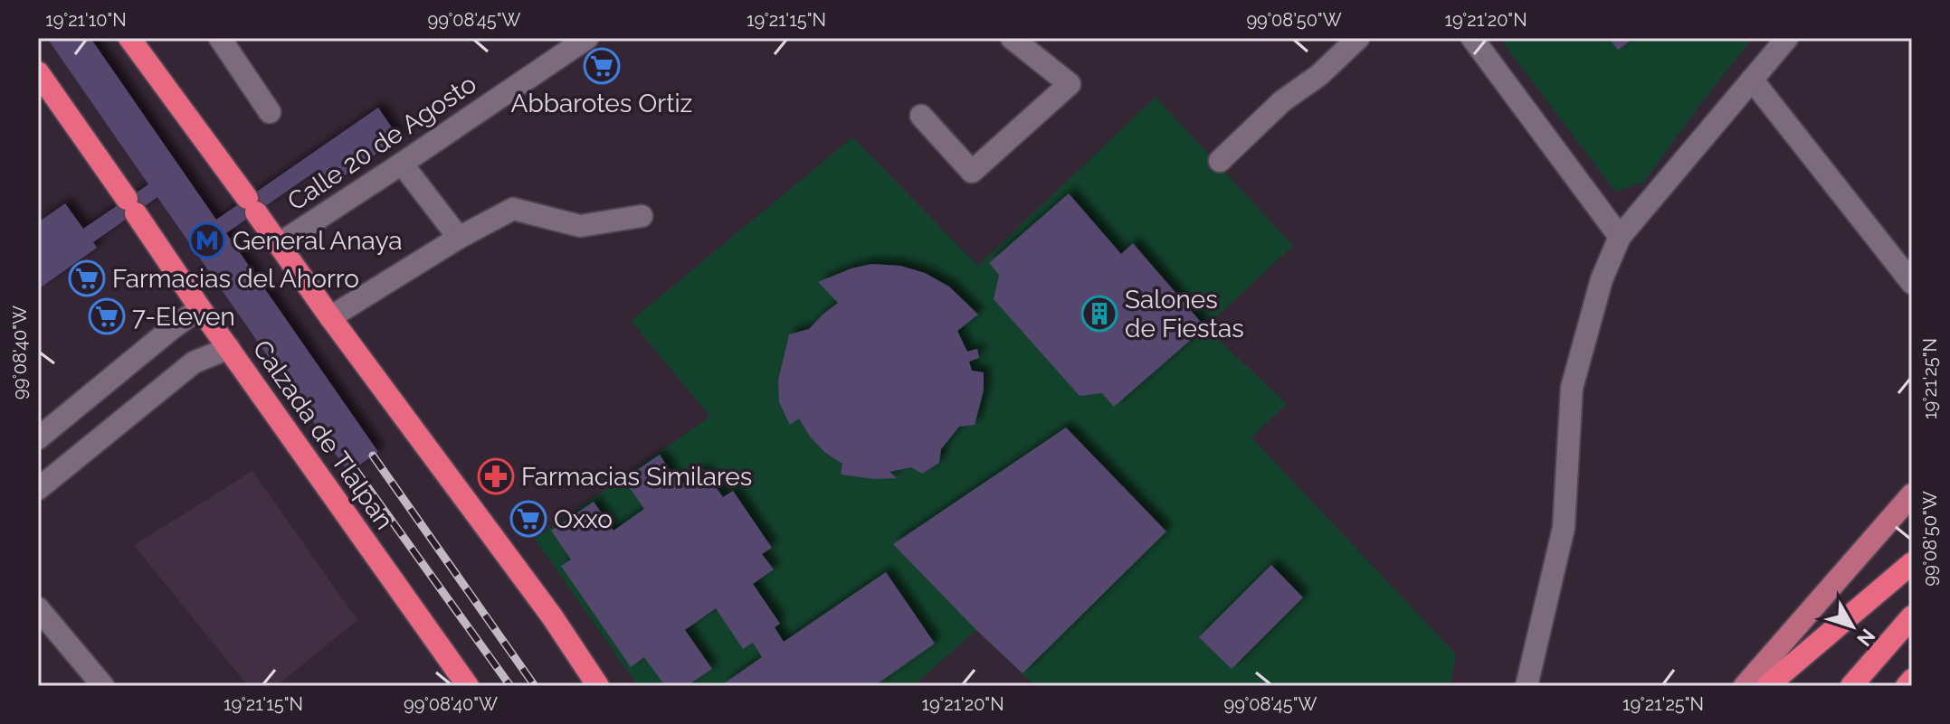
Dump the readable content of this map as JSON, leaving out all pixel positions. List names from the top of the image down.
{
  "streets": {
    "highway": ["Calzada de Tlalpan"],
    "street": ["Calle 20 de Agosto"]
  },
  "places": {
    "supermarket": [
      "Abbarotes Ortiz",
      "Farmacias del Ahorro",
      "7-Eleven",
      "Oxxo"
    ],
    "metro station": ["General Anaya"],
    "building": ["Salones de Fiestas"],
    "pharmacy": ["Farmacias Similares"]
  },
  "north": "bottom right",
  "coordinates": [
    "19°21'10\"N",
    "99°08'45\"W",
    "19°21'15\"N",
    "99°08'50\"W",
    "19°21'20\"N",
    "99°08'40\"W",
    "19°21'25\"N"
  ]
}
